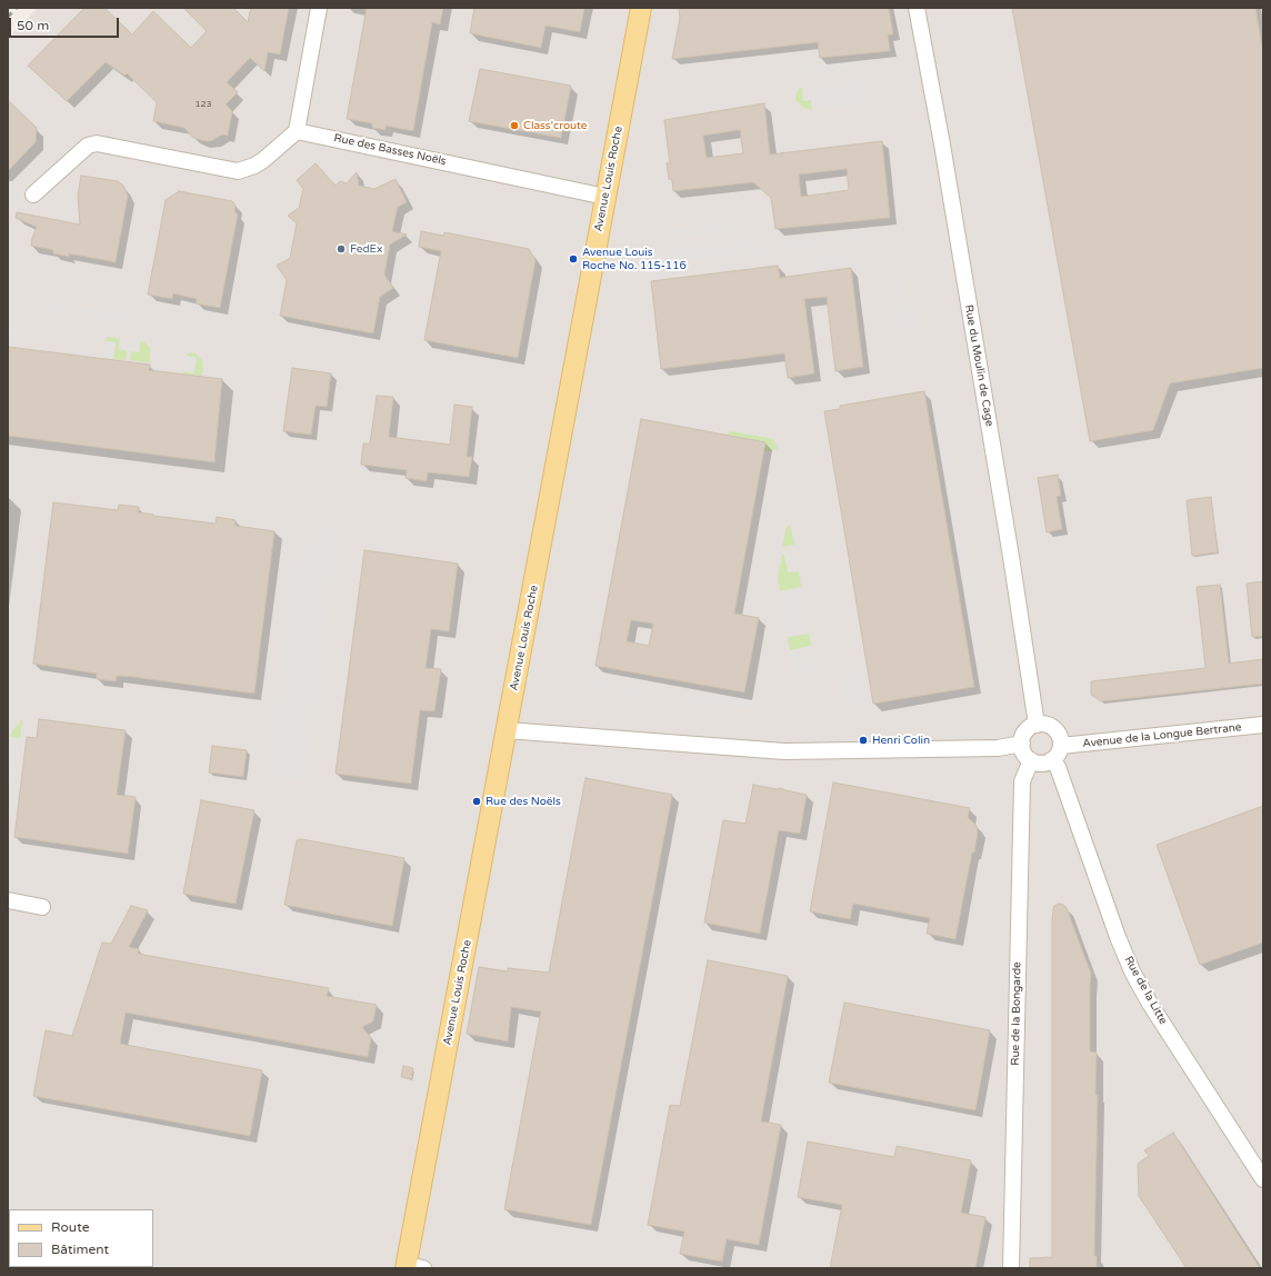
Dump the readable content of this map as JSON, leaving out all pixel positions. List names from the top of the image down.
{
  "streets": {
    "main road": ["Avenue Louis Roche"],
    "street": [
      "Rue des Basses Noëls",
      "Rue du Moulin de Cage",
      "Avenue de la Longue Bertrane",
      "Rue de la Litte",
      "Rue de la Bongarde"
    ]
  },
  "crossings": [
    ["Rue des Basses Noëls", "Avenue Louis Roche"],
    ["Rue du Moulin de Cage", "Avenue de la Longue Bertrane"],
    ["Rue du Moulin de Cage", "Rue de la Litte"],
    ["Rue du Moulin de Cage", "Rue de la Bongarde"],
    ["Avenue de la Longue Bertrane", "Rue de la Litte"],
    ["Avenue de la Longue Bertrane", "Rue de la Bongarde"],
    ["Rue de la Litte", "Rue de la Bongarde"]
  ],
  "places": [
    "Class'croute",
    "FedEx",
    "Avenue Louis Roche No. 115-116",
    "Henri Colin",
    "Rue des Noëls"
  ],
  "house_numbers": ["123"],
  "legend": ["Route", "Bâtiment"],
  "scale_bar": "50 m"
}
